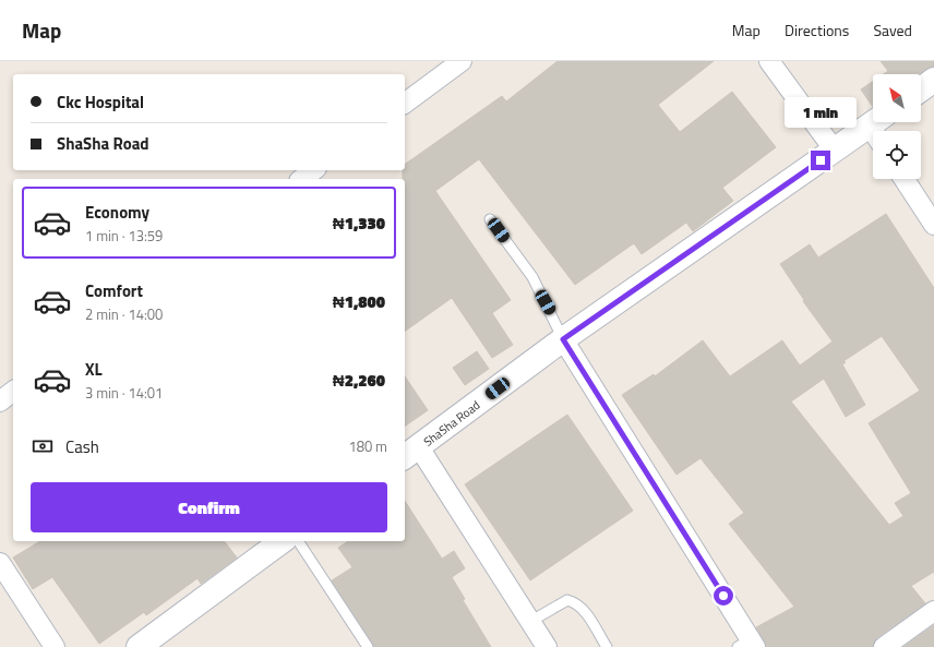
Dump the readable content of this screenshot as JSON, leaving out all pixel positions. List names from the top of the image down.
{
  "streets": {
    "street": ["ShaSha Road"]
  },
  "north": "top left",
  "page": {
    "header": "Map",
    "nav": ["Map", "Directions", "Saved"],
    "banner": ["Ckc Hospital", "ShaSha Road"],
    "bubble": "1 min",
    "list": [
      {
        "name": "Economy",
        "note": "1 min · 13:59",
        "value": "₦1,330"
      },
      {
        "name": "Comfort",
        "note": "2 min · 14:00",
        "value": "₦1,800"
      },
      {
        "name": "XL",
        "note": "3 min · 14:01",
        "value": "₦2,260"
      }
    ],
    "pay": ["Cash", "180 m"],
    "buttons": "Confirm"
  }
}
